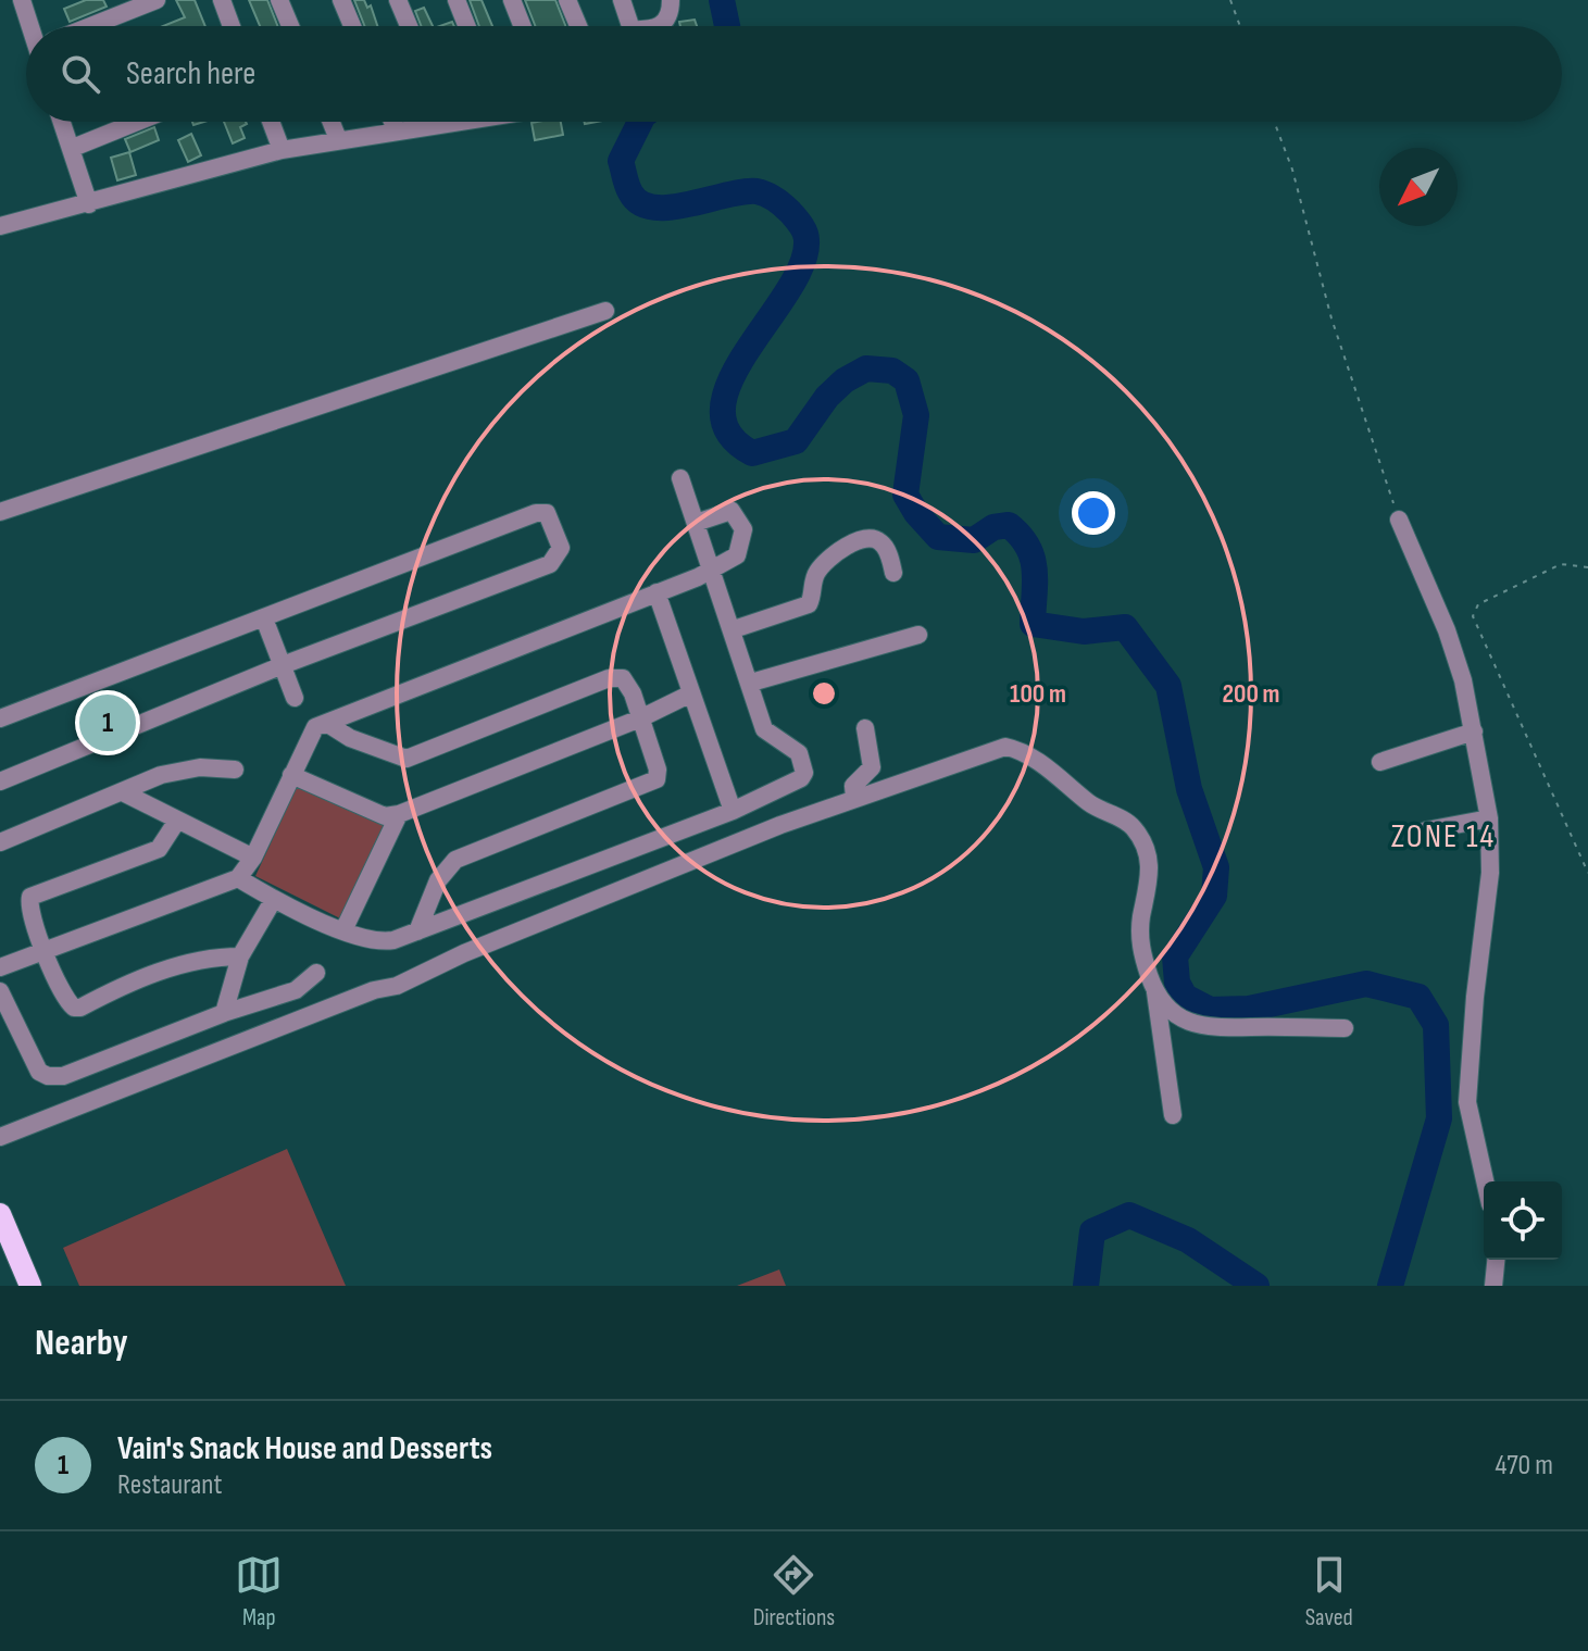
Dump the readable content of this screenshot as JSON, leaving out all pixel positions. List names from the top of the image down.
{
  "districts": ["ZONE 14"],
  "north": "bottom left",
  "page": {
    "search": "Search here",
    "pins": "1",
    "heading": "Nearby",
    "list": [
      {
        "mark": "1",
        "name": "Vain's Snack House and Desserts",
        "note": "Restaurant",
        "value": "470 m"
      }
    ],
    "nav": ["Map", "Directions", "Saved"]
  },
  "rings": ["100 m", "200 m"]
}
